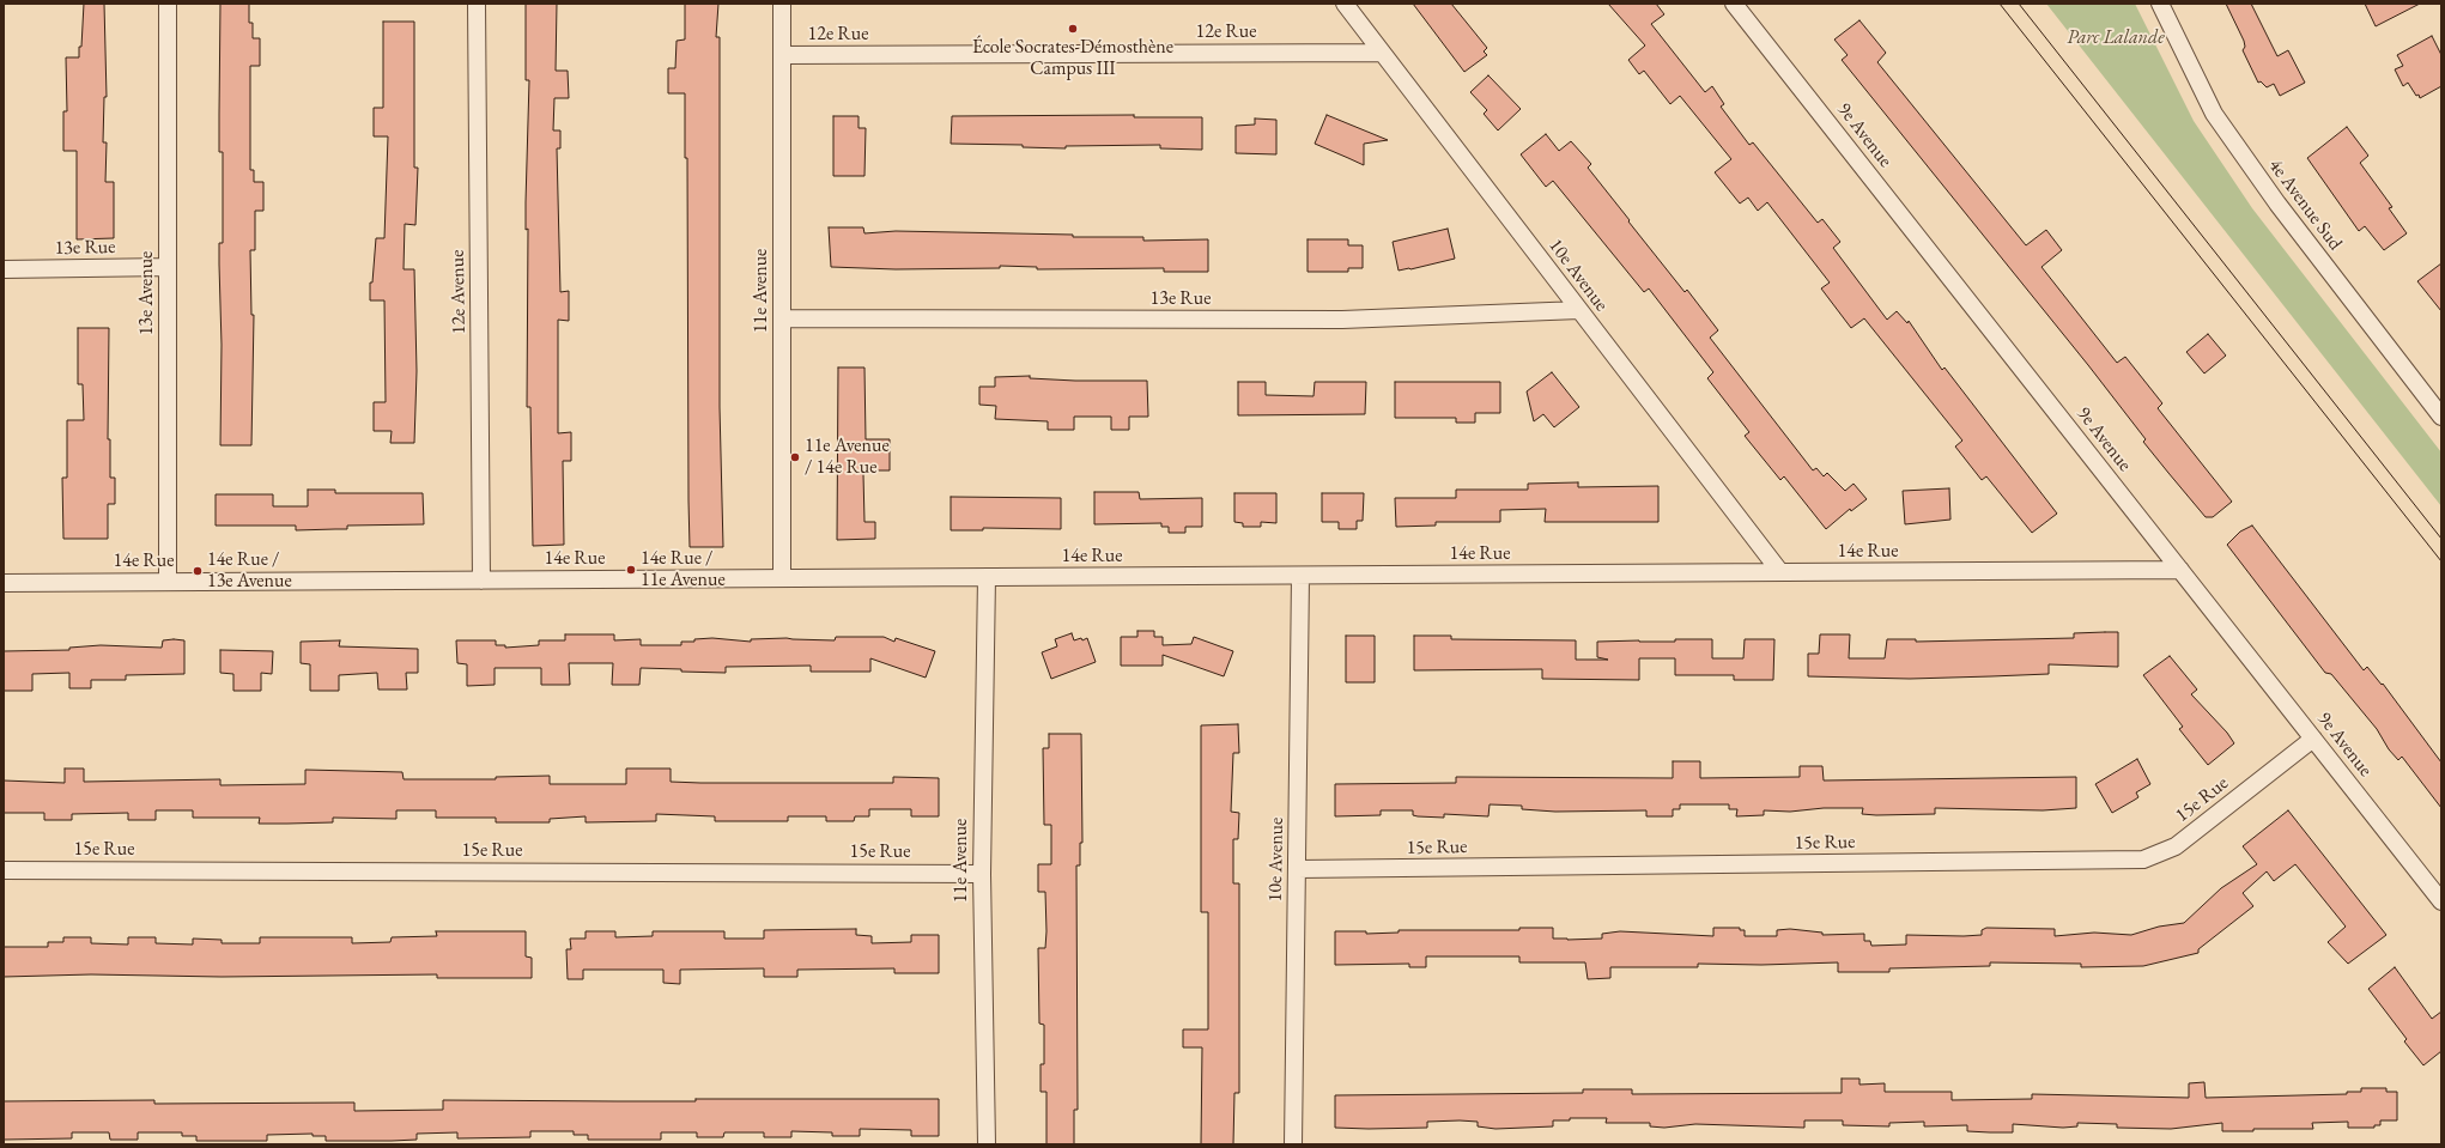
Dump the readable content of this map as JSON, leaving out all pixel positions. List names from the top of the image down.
{
  "streets": {
    "street": [
      "12e Rue",
      "9e Avenue",
      "4e Avenue Sud",
      "13e Rue",
      "10e Avenue",
      "11e Avenue",
      "12e Avenue",
      "13e Avenue",
      "14e Rue",
      "15e Rue"
    ]
  },
  "crossings": [
    ["12e Rue", "10e Avenue"],
    ["12e Rue", "11e Avenue"],
    ["9e Avenue", "14e Rue"],
    ["9e Avenue", "15e Rue"],
    ["13e Rue", "10e Avenue"],
    ["13e Rue", "11e Avenue"],
    ["13e Rue", "13e Avenue"],
    ["10e Avenue", "14e Rue"],
    ["10e Avenue", "15e Rue"],
    ["11e Avenue", "14e Rue"],
    ["11e Avenue", "15e Rue"],
    ["12e Avenue", "14e Rue"],
    ["13e Avenue", "14e Rue"]
  ],
  "parks": ["Parc Lalande"],
  "places": [
    "École Socrates-Démosthène Campus III",
    "11e Avenue / 14e Rue",
    "14e Rue / 11e Avenue",
    "14e Rue / 13e Avenue"
  ]
}
